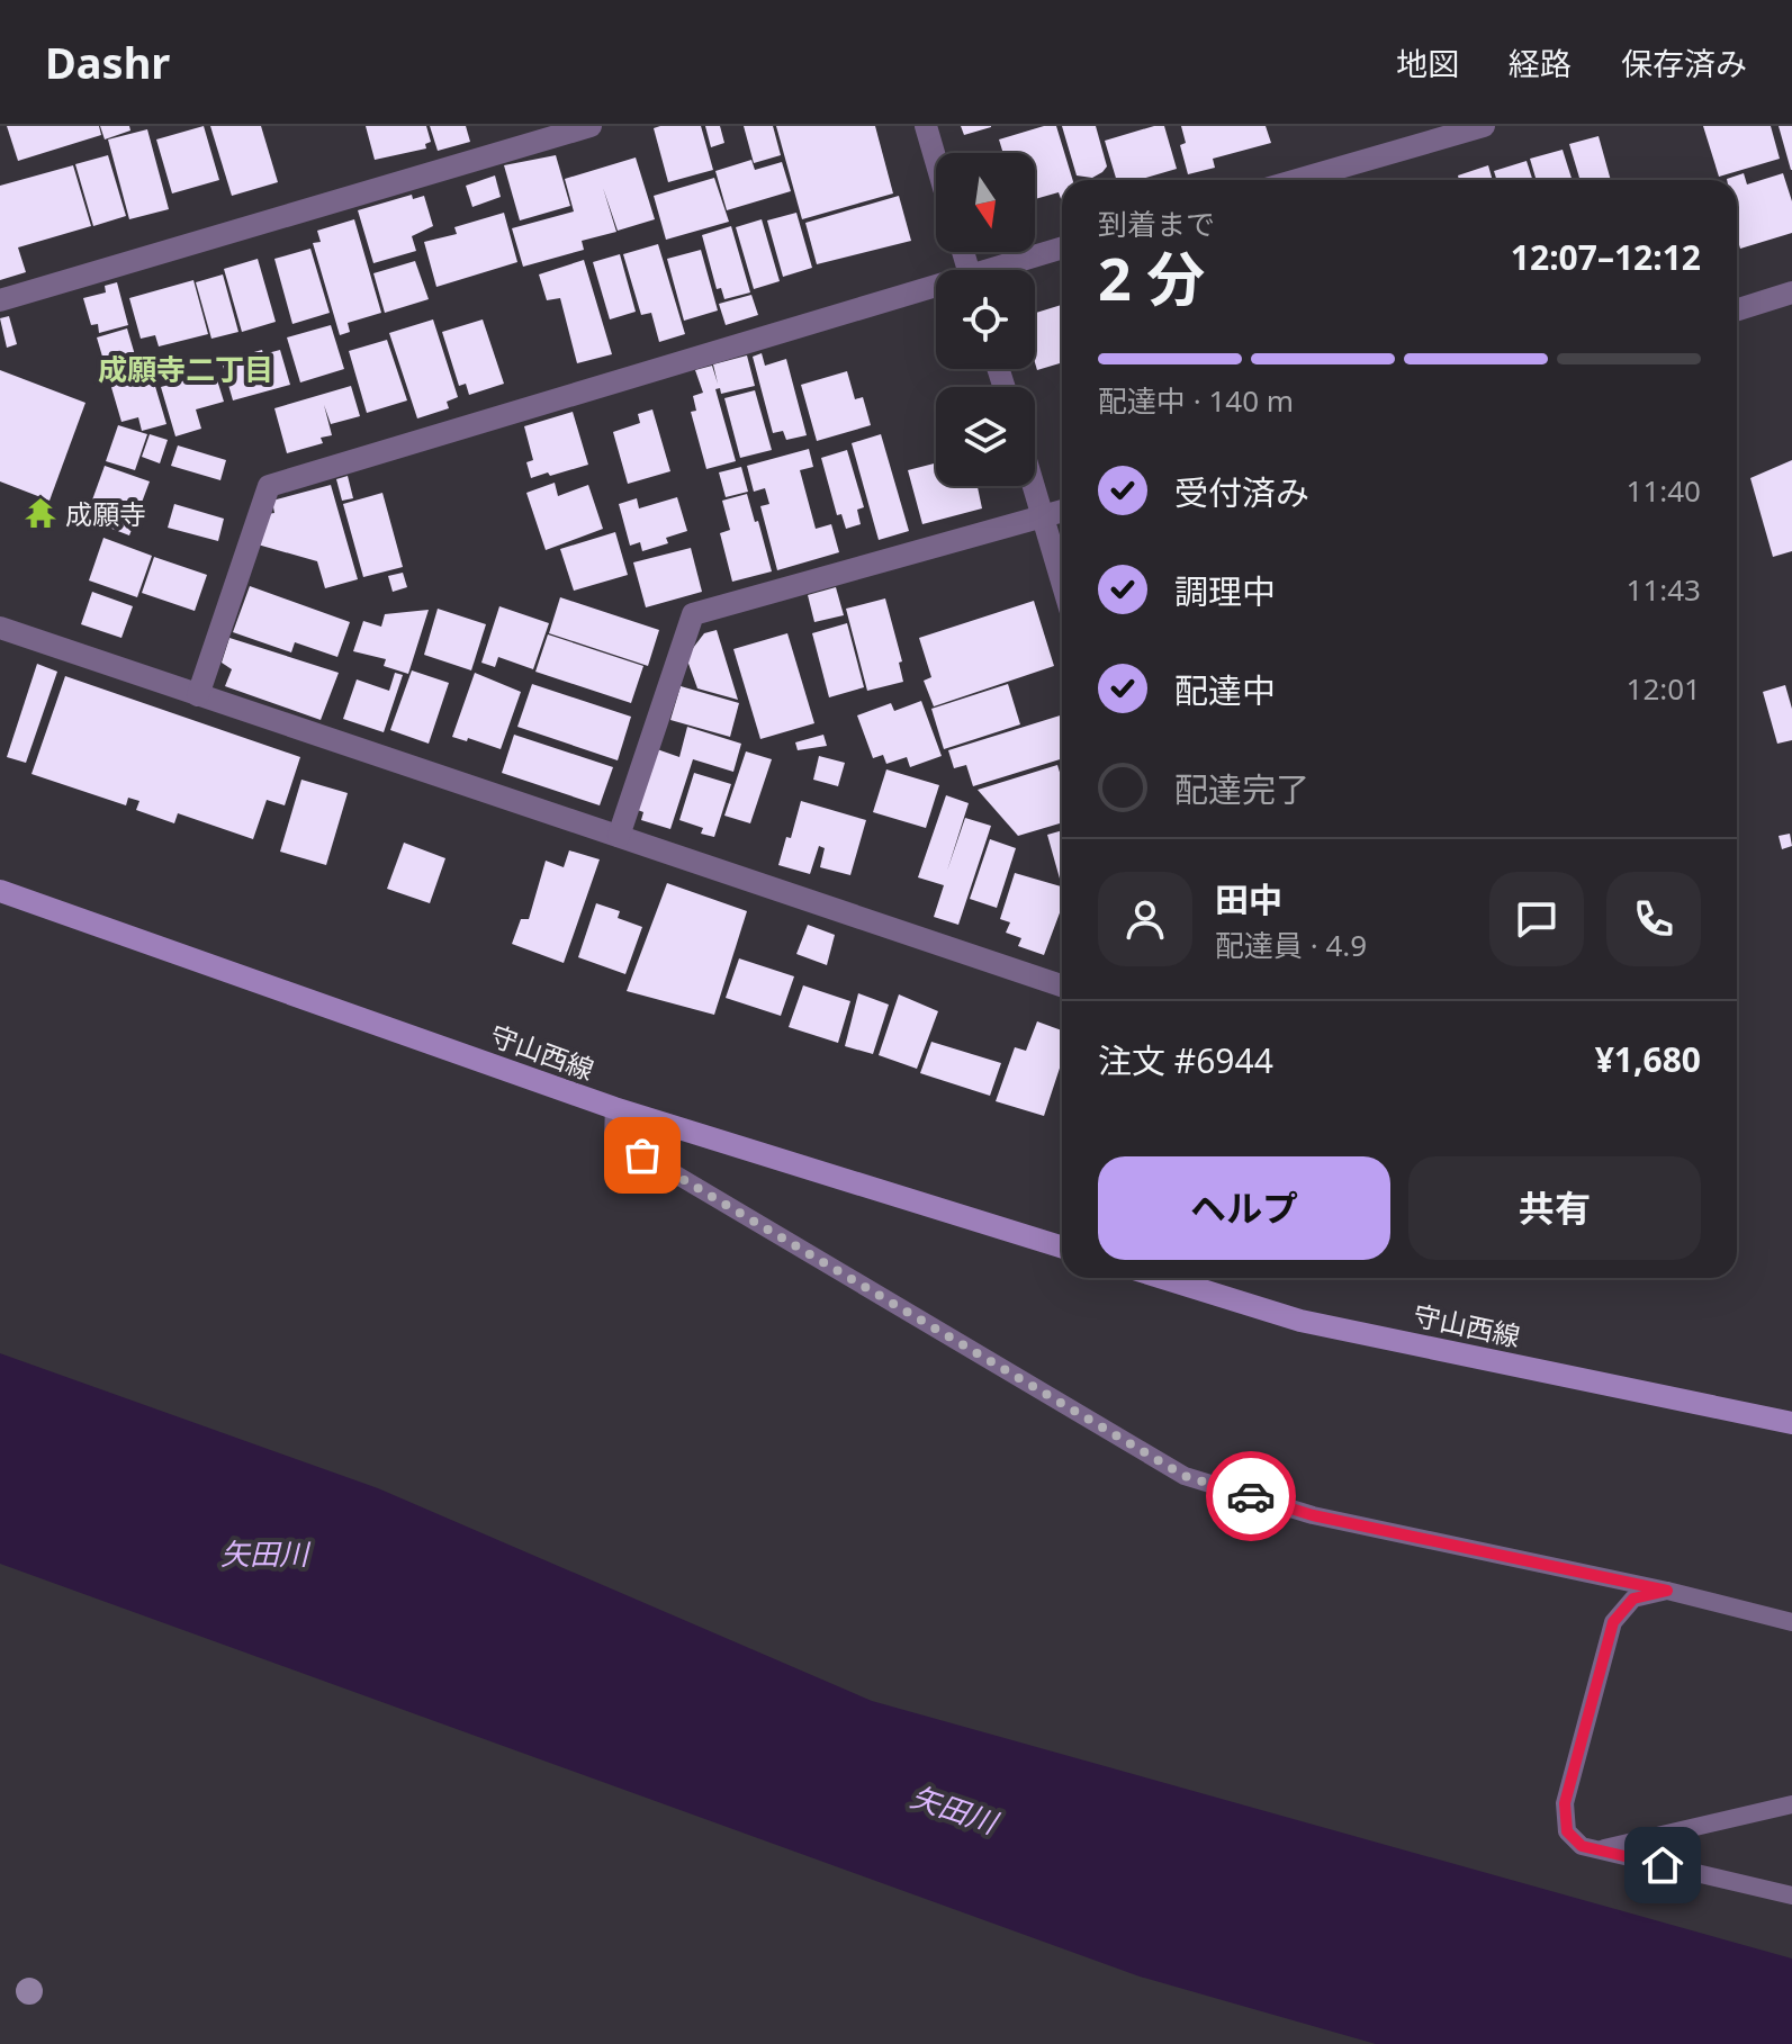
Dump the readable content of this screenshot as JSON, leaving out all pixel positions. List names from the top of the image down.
{
  "streets": {
    "main road": ["守山西線"]
  },
  "districts": ["成願寺二丁目"],
  "water": ["矢田川"],
  "places": {
    "temple": ["成願寺"]
  },
  "north": "bottom",
  "page": {
    "header": "Dashr",
    "nav": ["地図", "経路", "保存済み"],
    "heading": ["2 分", "到着まで", "12:07–12:12"],
    "panel": [
      "田中",
      "配達員 · 4.9",
      "注文 #6944",
      "¥1,680"
    ],
    "bar": "配達中 · 140 m",
    "list": [
      ["受付済み", "11:40"],
      ["調理中", "11:43"],
      ["配達中", "12:01"],
      "配達完了"
    ],
    "buttons": ["ヘルプ", "共有"]
  }
}
